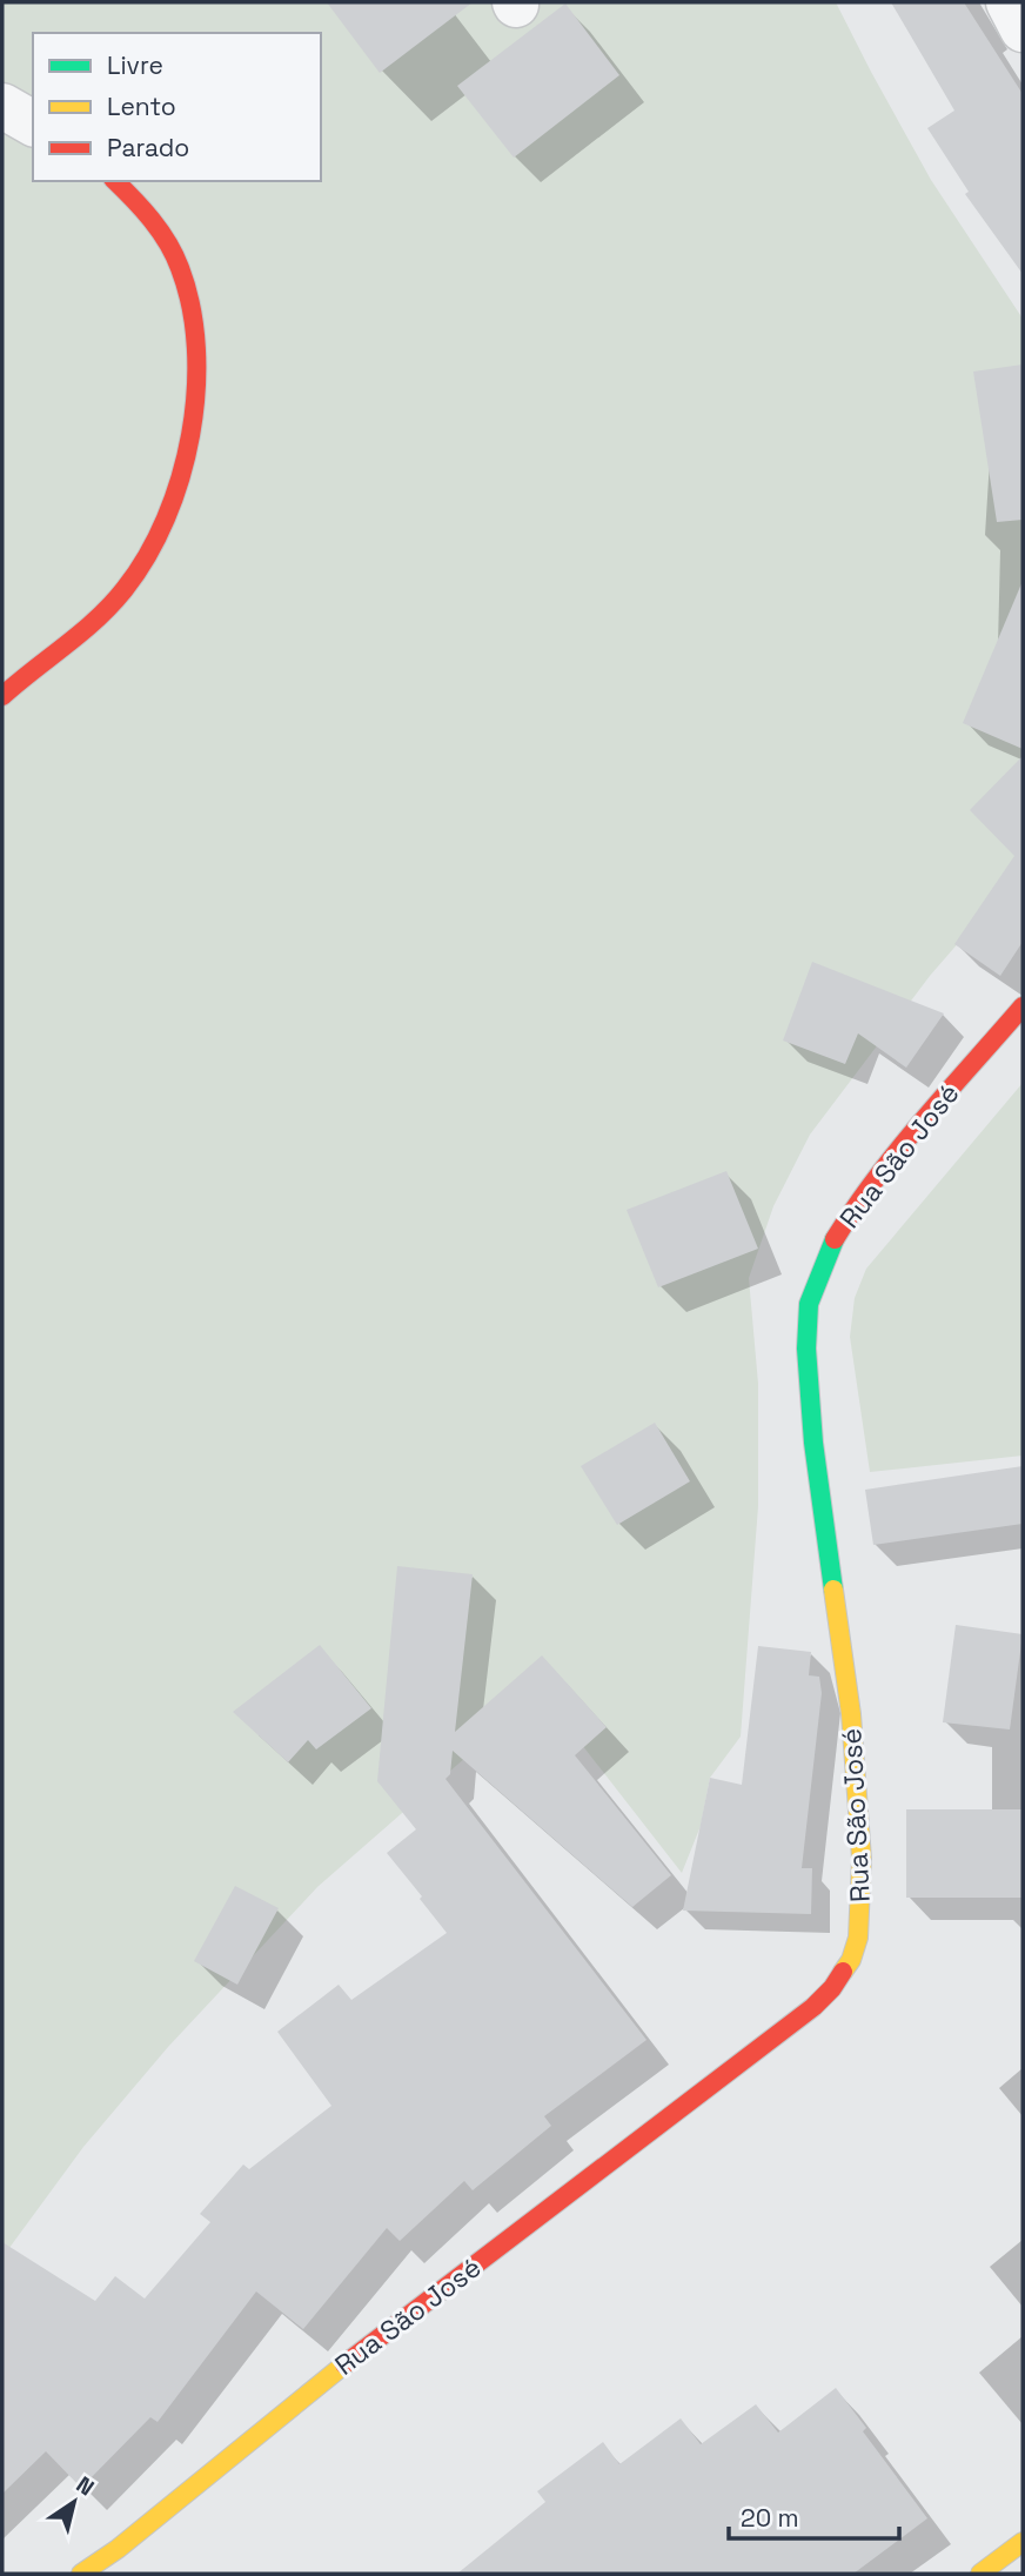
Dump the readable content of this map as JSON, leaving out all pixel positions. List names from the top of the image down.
{
  "streets": {
    "street": ["Rua São José"]
  },
  "legend": ["Livre", "Lento", "Parado"],
  "scale_bar": "20 m",
  "north": "top right"
}
